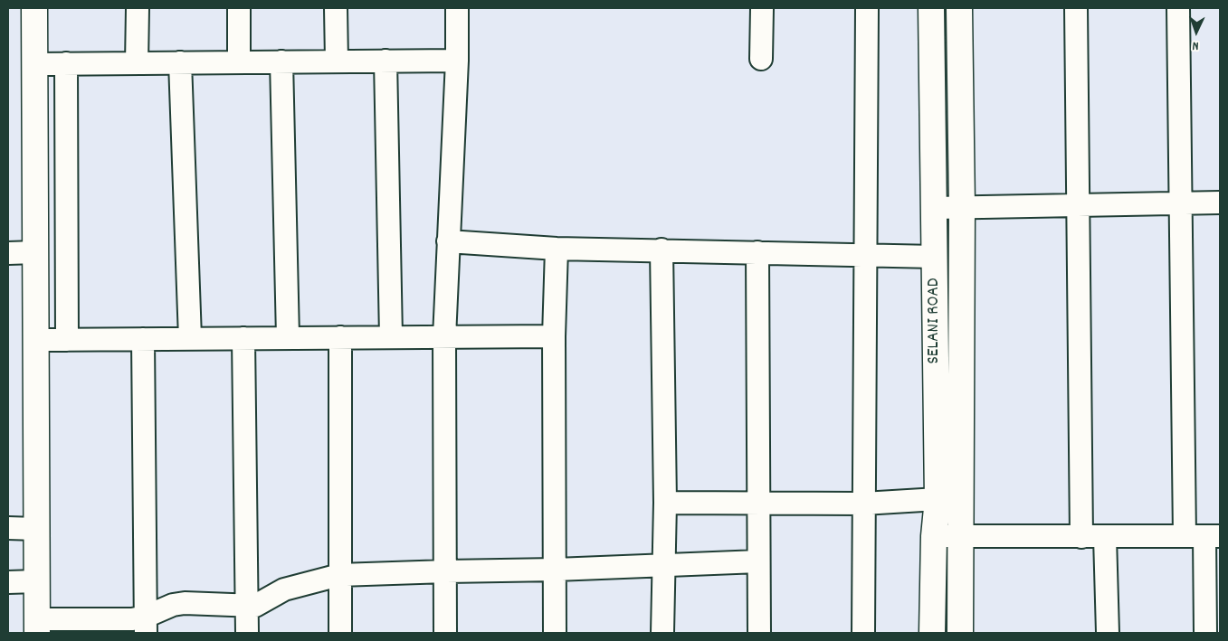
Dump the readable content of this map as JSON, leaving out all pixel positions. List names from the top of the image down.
{
  "streets": {
    "street": ["SELANI ROAD"]
  },
  "north": "bottom"
}
